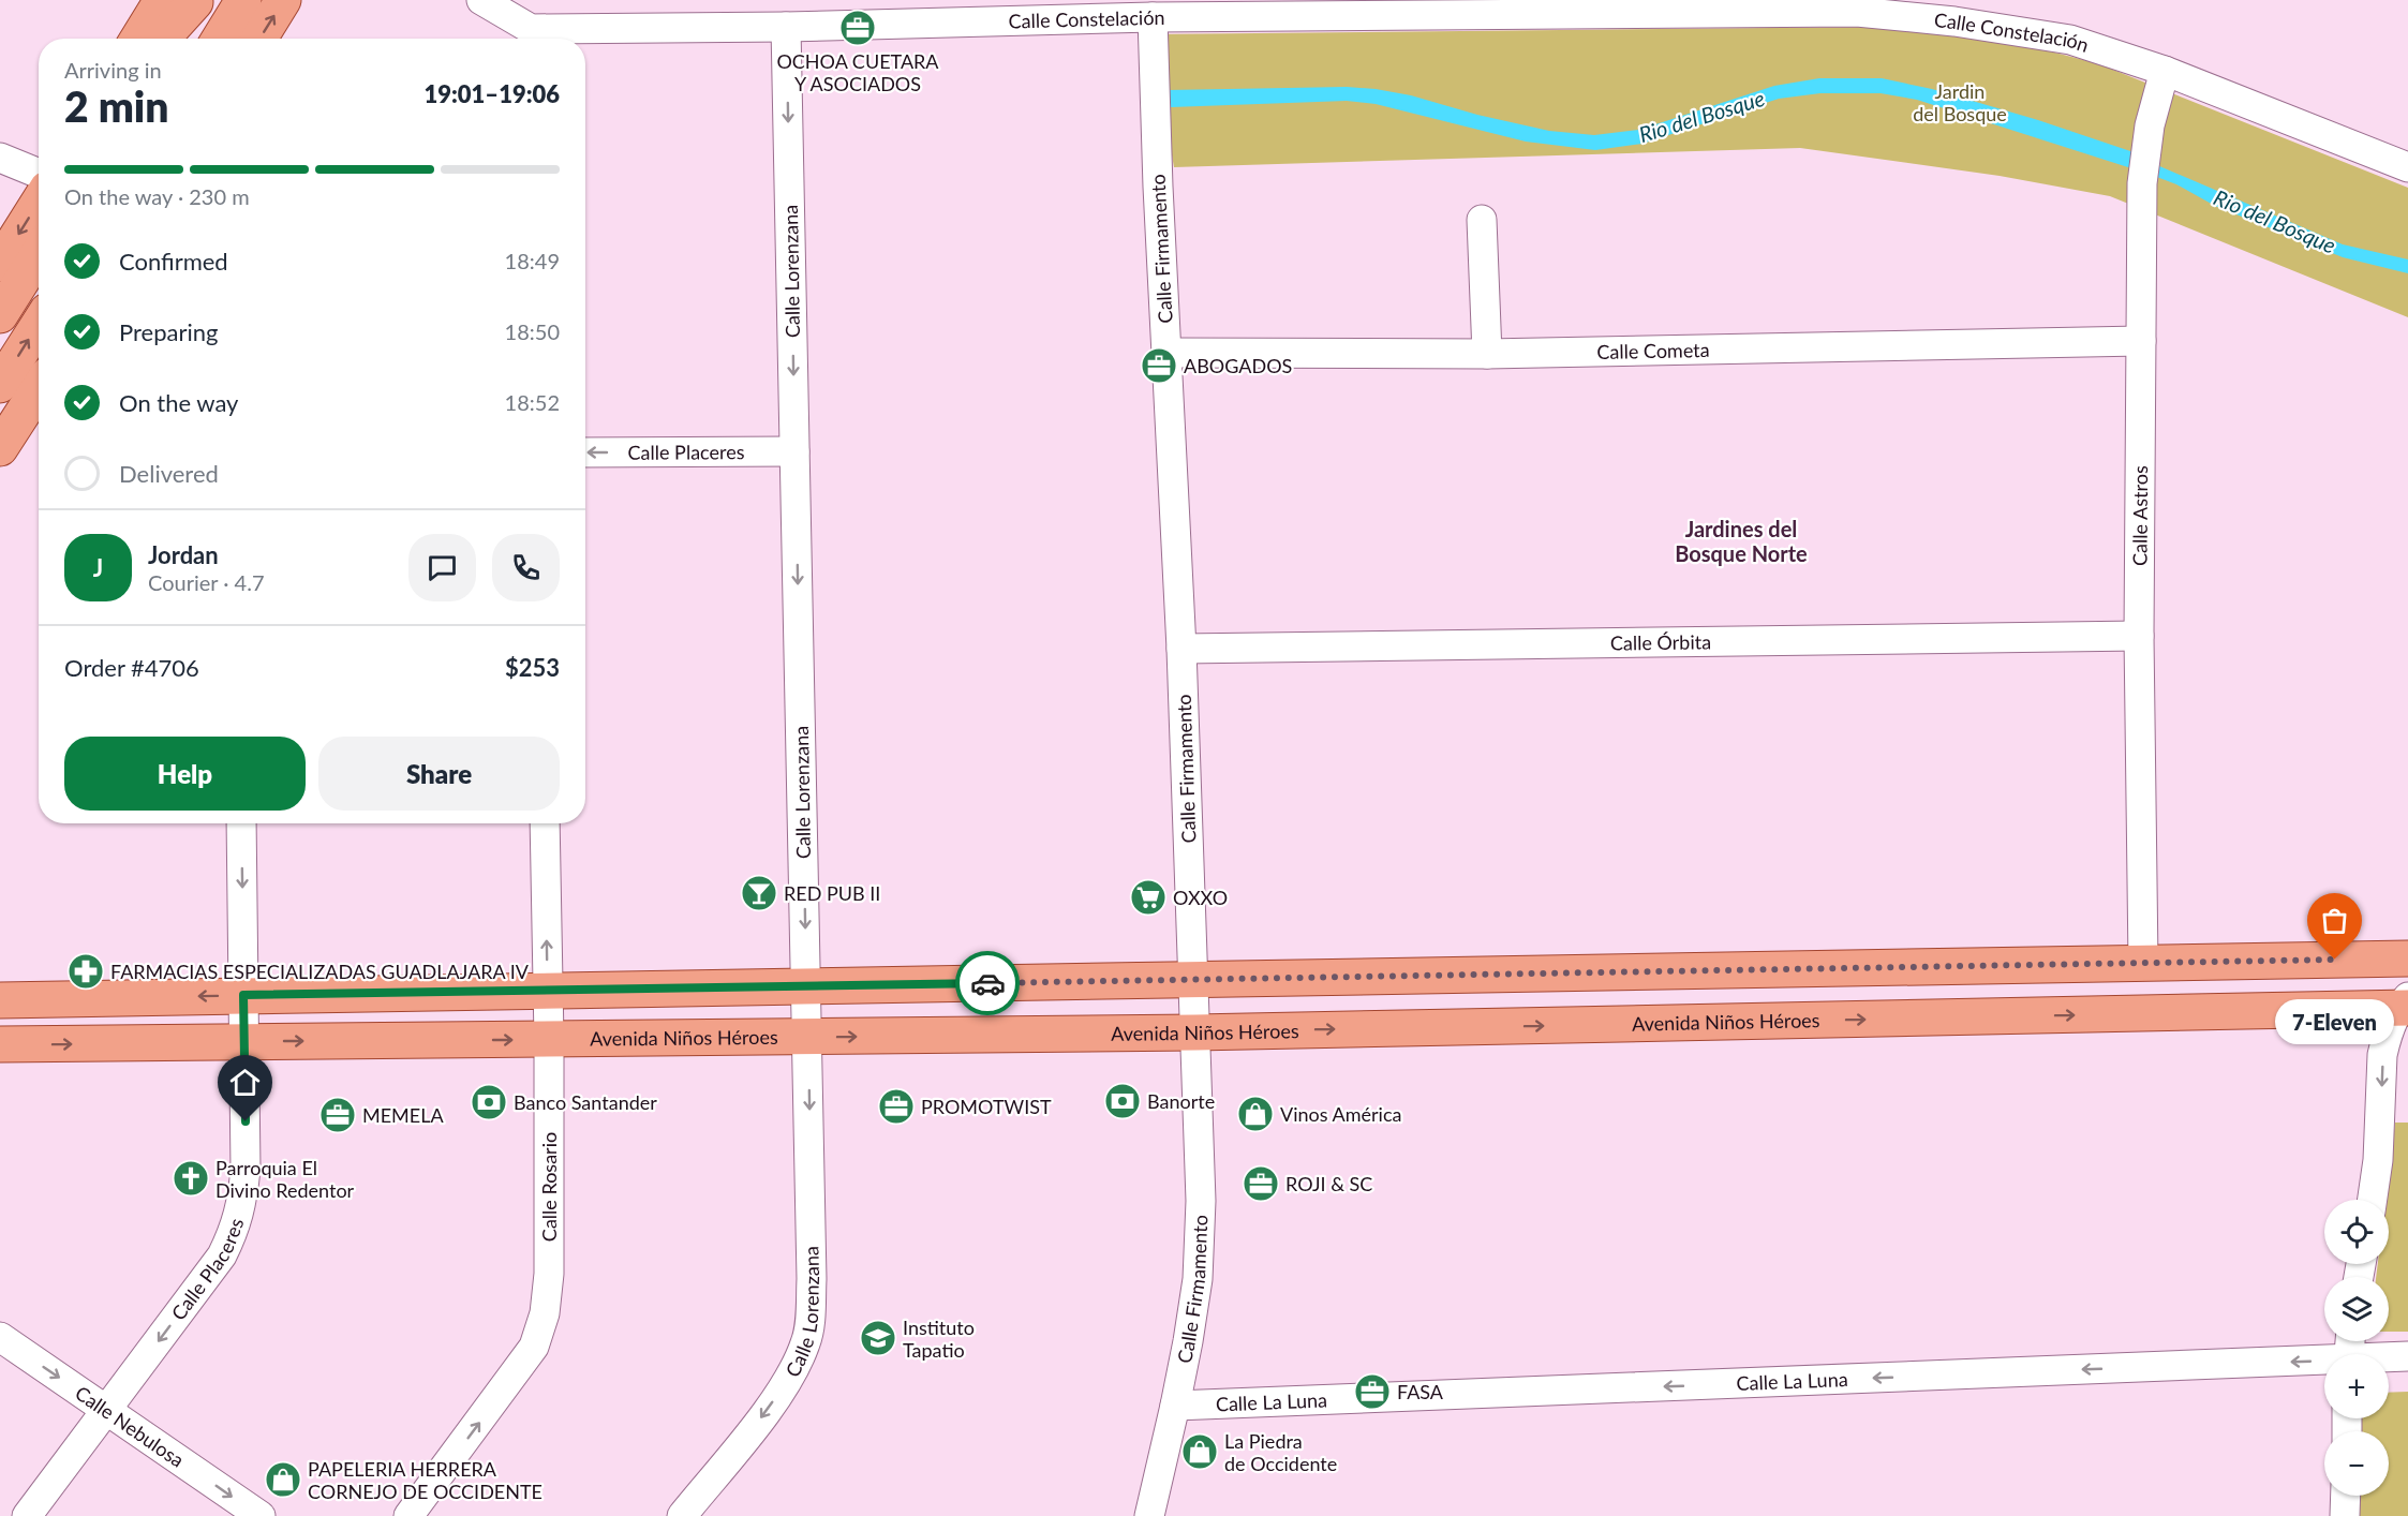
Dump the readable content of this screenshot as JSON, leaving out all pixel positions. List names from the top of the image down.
{
  "streets": {
    "main road": ["Avenida Niños Héroes"],
    "street": [
      "Calle Constelación",
      "Calle Firmamento",
      "Calle Lorenzana",
      "Calle Cometa",
      "Calle Placeres",
      "Calle Astros",
      "Calle Órbita",
      "Calle Rosario",
      "Calle La Luna",
      "Calle Nebulosa"
    ]
  },
  "crossings": [
    ["Calle Constelación", "Calle Firmamento"],
    ["Calle Constelación", "Calle Lorenzana"],
    ["Calle Constelación", "Calle Astros"],
    ["Calle Firmamento", "Calle Cometa"],
    ["Calle Firmamento", "Calle Órbita"],
    ["Calle Firmamento", "Avenida Niños Héroes"],
    ["Calle Firmamento", "Calle La Luna"],
    ["Calle Lorenzana", "Calle Placeres"],
    ["Calle Lorenzana", "Avenida Niños Héroes"],
    ["Calle Cometa", "Calle Astros"],
    ["Calle Placeres", "Avenida Niños Héroes"],
    ["Calle Placeres", "Calle Nebulosa"],
    ["Calle Astros", "Calle Órbita"],
    ["Avenida Niños Héroes", "Calle Rosario"]
  ],
  "one_way": [
    "Calle Lorenzana",
    "Calle Placeres",
    "Calle Rosario",
    "Calle La Luna",
    "Calle Nebulosa"
  ],
  "districts": ["Jardines del Bosque Norte"],
  "water": ["Rio del Bosque"],
  "parks": ["Jardin del Bosque"],
  "places": {
    "office": [
      "OCHOA CUETARA Y ASOCIADOS",
      "ABOGADOS",
      "PROMOTWIST",
      "MEMELA",
      "ROJI & SC",
      "FASA"
    ],
    "bar": ["RED PUB II"],
    "supermarket": ["OXXO"],
    "other": ["7-Eleven"],
    "pharmacy": ["FARMACIAS ESPECIALIZADAS GUADLAJARA IV"],
    "bank": ["Banorte", "Banco Santander"],
    "shop": ["Vinos América", "La Piedra de Occidente", "PAPELERIA HERRERA CORNEJO DE OCCIDENTE"],
    "church": ["Parroquia El Divino Redentor"],
    "school or university": ["Instituto Tapatio"]
  },
  "page": {
    "heading": ["2 min", "Arriving in", "19:01–19:06"],
    "panel": [
      "Jordan",
      "Courier · 4.7",
      "Order #4706",
      "$253"
    ],
    "bar": "On the way · 230 m",
    "list": [
      ["Confirmed", "18:49"],
      ["Preparing", "18:50"],
      ["On the way", "18:52"],
      "Delivered"
    ],
    "round": "J",
    "buttons": ["Help", "Share"],
    "bubble": "7-Eleven",
    "map_buttons": ["+", "−"]
  }
}
